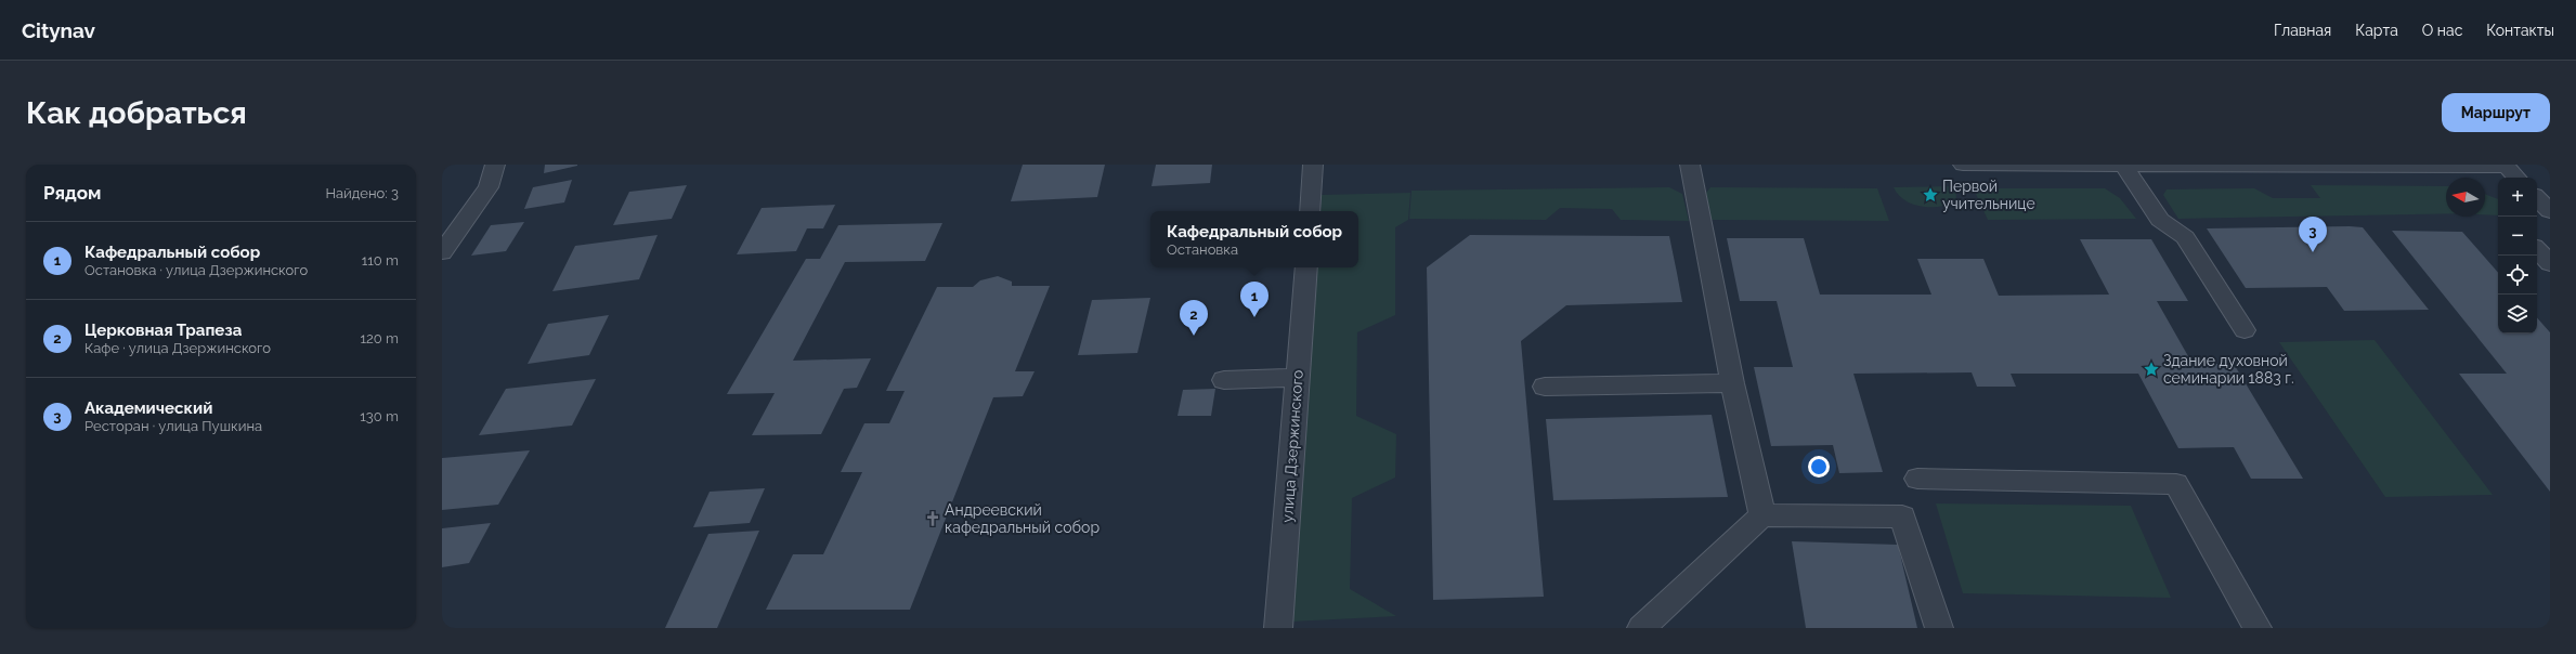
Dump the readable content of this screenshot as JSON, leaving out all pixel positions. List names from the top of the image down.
{
  "streets": {
    "street": ["улица Дзержинского"]
  },
  "places": {
    "place": ["Первой учительнице", "Здание духовной семинарии 1883 г."],
    "church": ["Андреевский кафедральный собор"]
  },
  "north": "left",
  "page": {
    "header": "Citynav",
    "nav": [
      "Главная",
      "Карта",
      "О нас",
      "Контакты"
    ],
    "buttons": "Маршрут",
    "title": "Как добраться",
    "heading": ["Рядом", "Найдено: 3"],
    "map_buttons": ["+", "−"],
    "popup": ["Кафедральный собор", "Остановка"],
    "pins": ["3", "1", "2"],
    "list": [
      {
        "mark": "1",
        "name": "Кафедральный собор",
        "note": "Остановка · улица Дзержинского",
        "value": "110 m"
      },
      {
        "mark": "2",
        "name": "Церковная Трапеза",
        "note": "Кафе · улица Дзержинского",
        "value": "120 m"
      },
      {
        "mark": "3",
        "name": "Академический",
        "note": "Ресторан · улица Пушкина",
        "value": "130 m"
      }
    ]
  }
}
